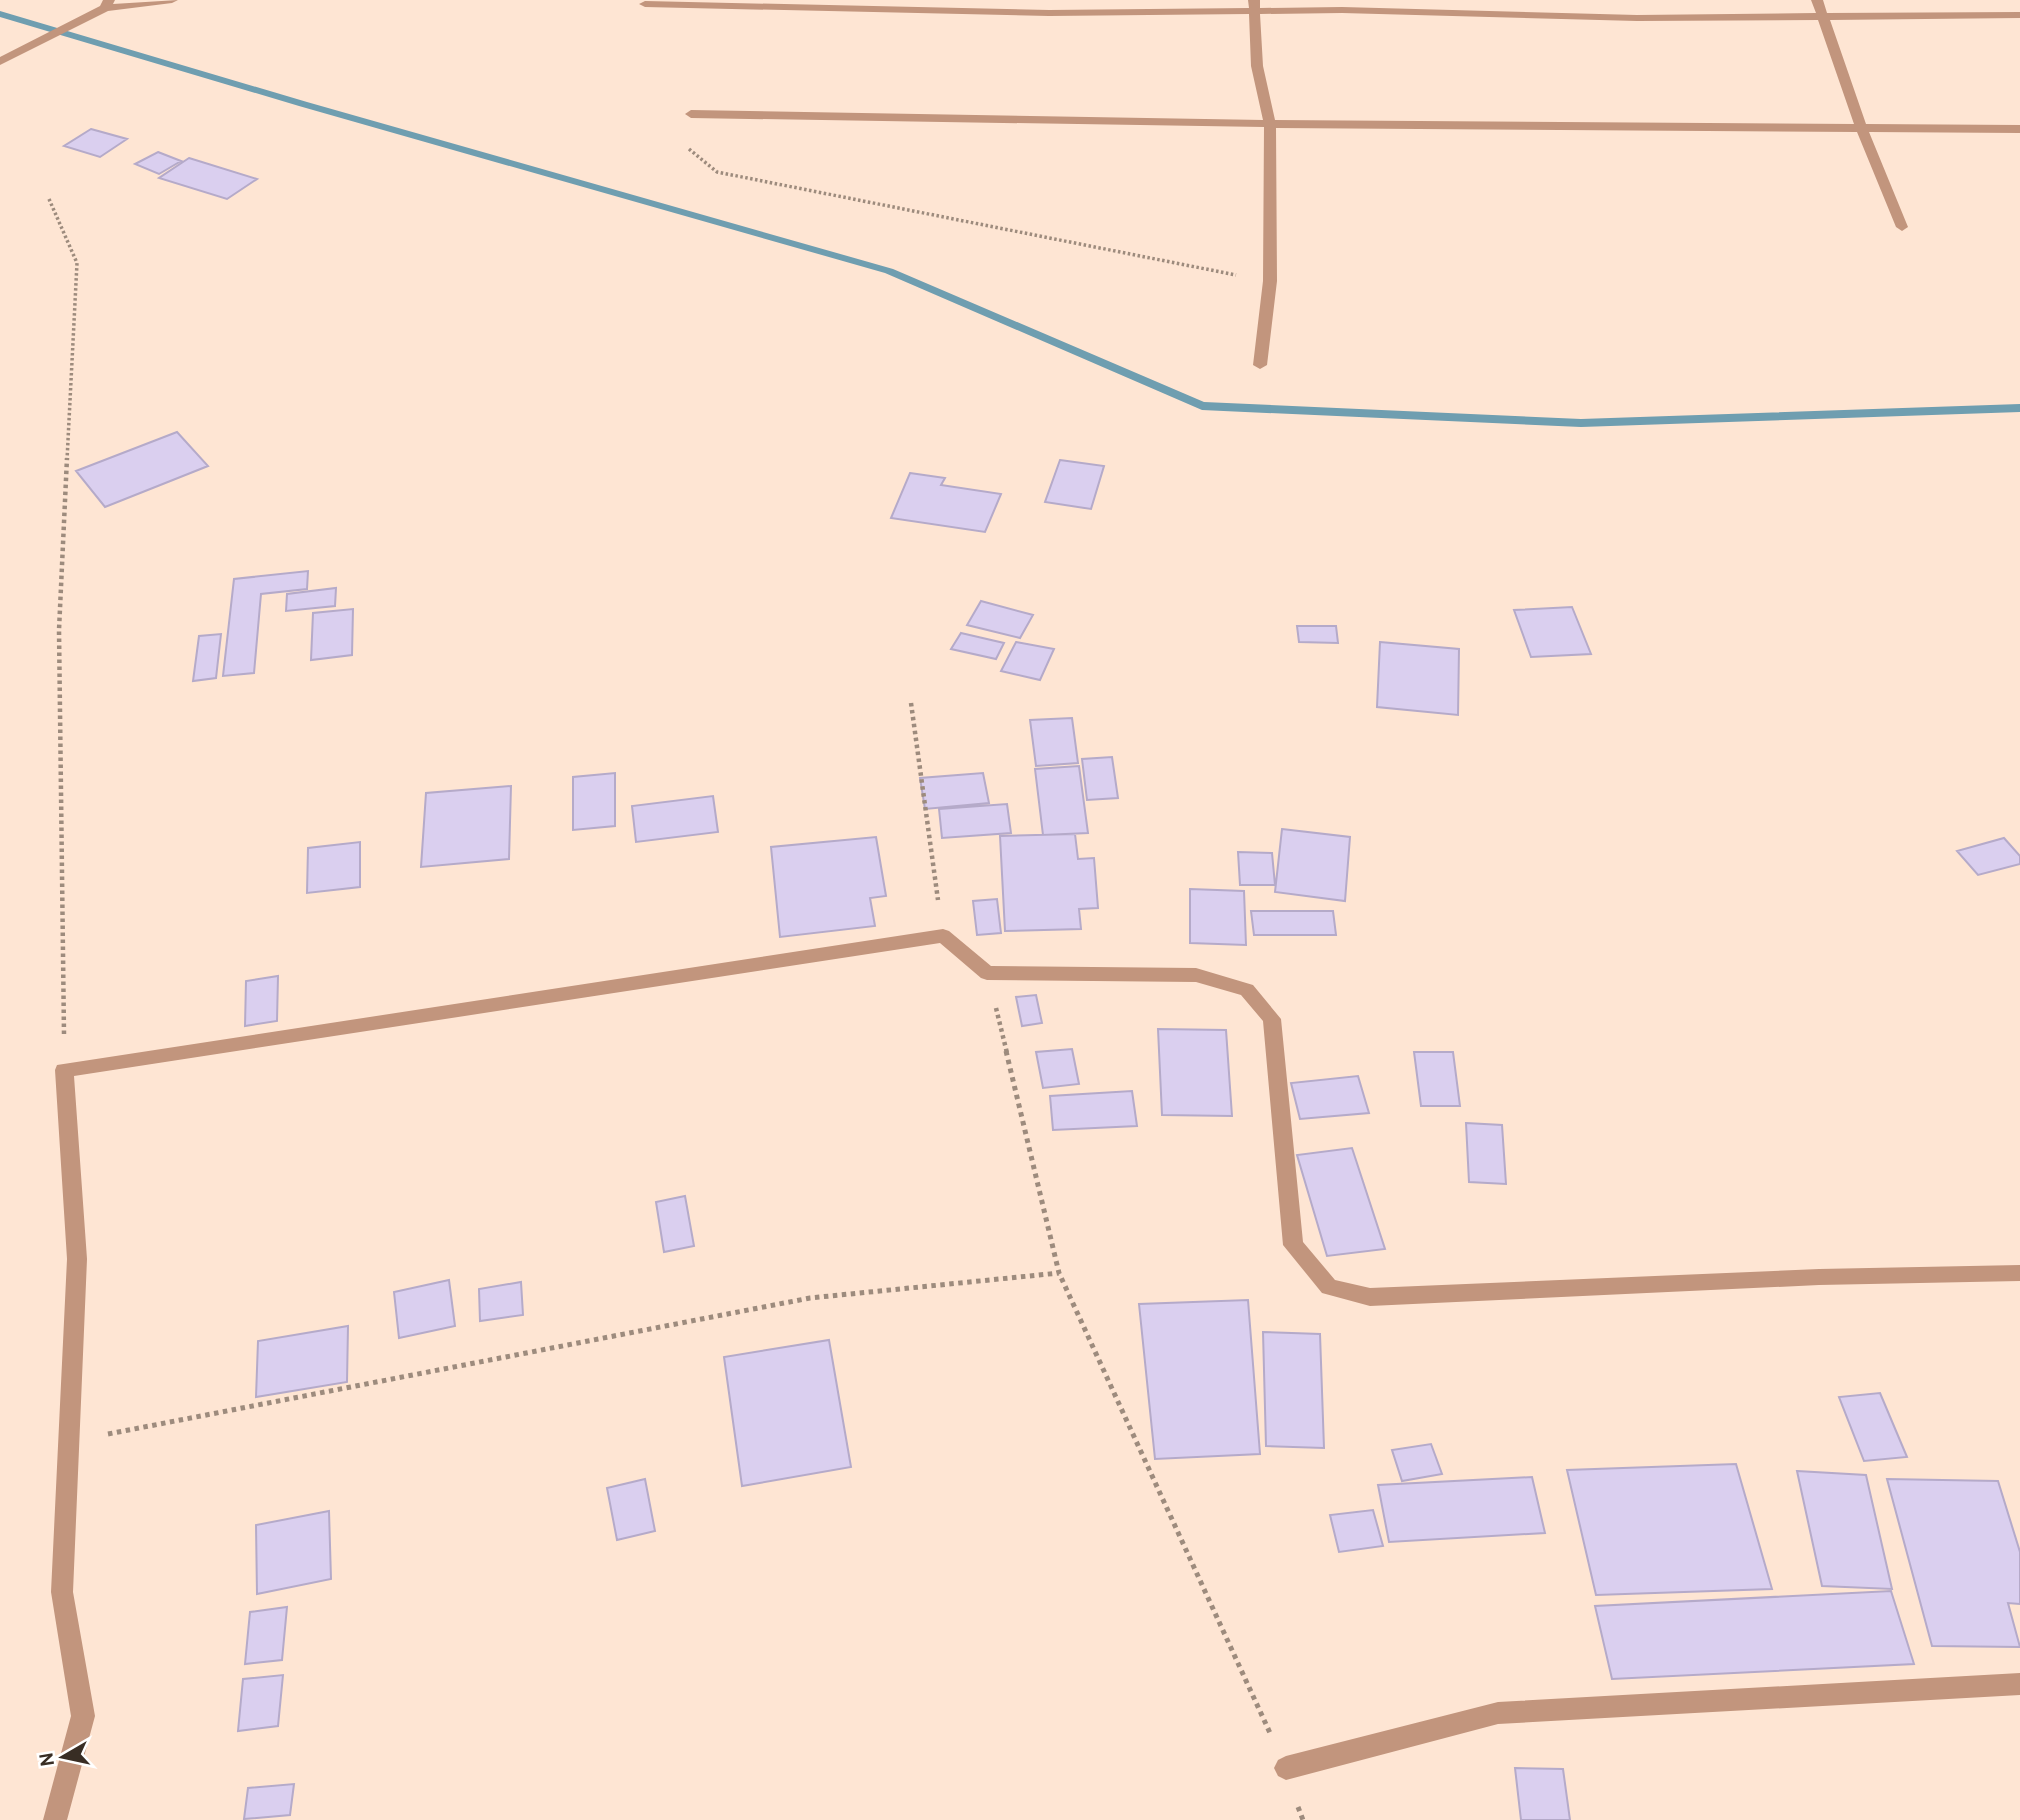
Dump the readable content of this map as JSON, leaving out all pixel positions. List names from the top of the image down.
{
  "north": "left"
}
